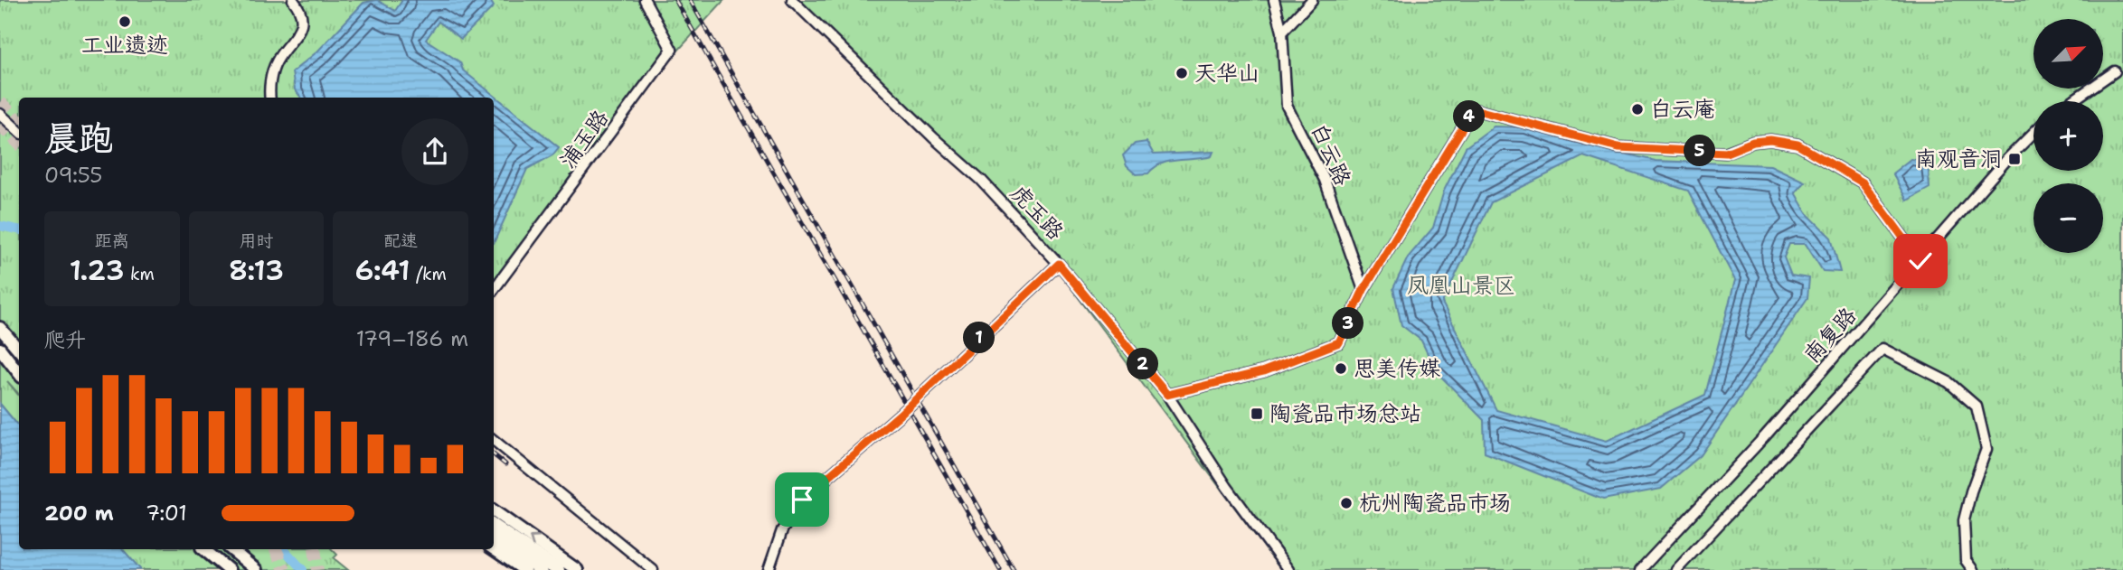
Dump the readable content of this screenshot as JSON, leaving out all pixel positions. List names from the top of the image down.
{
  "streets": {
    "street": [
      "浦玉路",
      "白云路",
      "虎玉路",
      "南复路"
    ]
  },
  "parks": ["凤凰山景区"],
  "places": {
    "other": [
      "工业遗迹",
      "天华山",
      "白云庵",
      "思美传媒",
      "杭州陶瓷品市场"
    ],
    "transit": ["南观音洞", "陶瓷品市场总站"]
  },
  "north": "top right",
  "page": {
    "map_buttons": ["+", "−"],
    "heading": ["晨跑", "09:55"],
    "pins": [
      "4",
      "5",
      "3",
      "1",
      "2"
    ],
    "stats": [
      ["距离", "1.23 km"],
      ["用时", "8:13"],
      ["配速", "6:41 /km"]
    ],
    "chart": ["爬升", "179–186 m"],
    "list": [
      {
        "name": "200 m",
        "note": "7:01"
      }
    ]
  }
}
